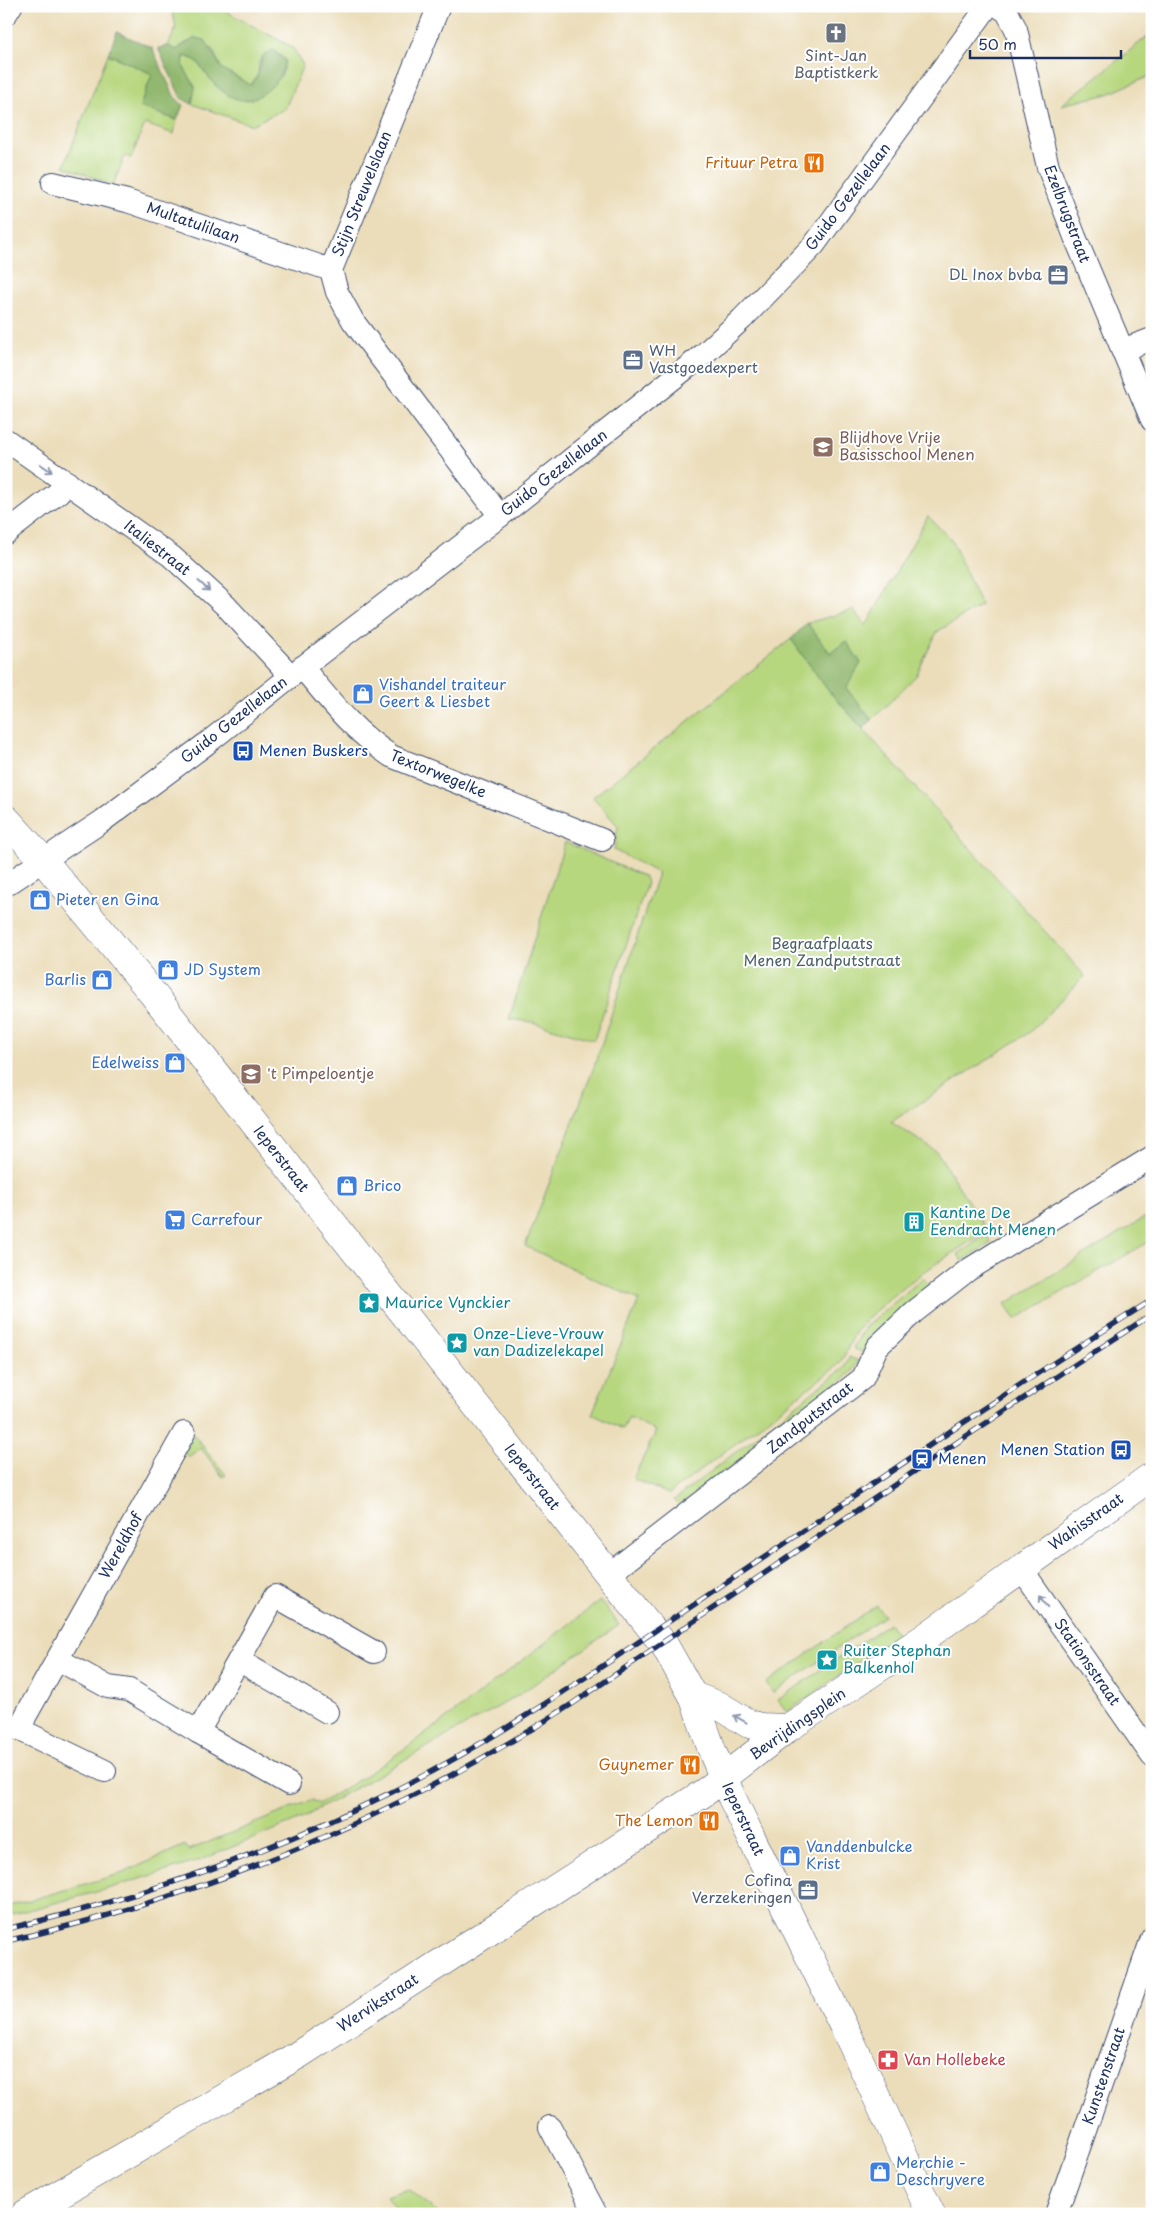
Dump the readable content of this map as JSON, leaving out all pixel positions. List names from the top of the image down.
{
  "streets": {
    "street": [
      "Stijn Streuvelslaan",
      "Guido Gezellelaan",
      "Ezelbrugstraat",
      "Multatulilaan",
      "Italiestraat",
      "Textorwegelke",
      "Ieperstraat",
      "Zandputstraat",
      "Wahisstraat",
      "Wereldhof",
      "Stationsstraat",
      "Bevrijdingsplein",
      "Wervikstraat",
      "Kunstenstraat"
    ]
  },
  "crossings": [
    ["Stijn Streuvelslaan", "Guido Gezellelaan"],
    ["Stijn Streuvelslaan", "Multatulilaan"],
    ["Guido Gezellelaan", "Ezelbrugstraat"],
    ["Guido Gezellelaan", "Italiestraat"],
    ["Guido Gezellelaan", "Textorwegelke"],
    ["Guido Gezellelaan", "Ieperstraat"],
    ["Italiestraat", "Textorwegelke"],
    ["Ieperstraat", "Zandputstraat"],
    ["Ieperstraat", "Bevrijdingsplein"],
    ["Ieperstraat", "Wervikstraat"],
    ["Wahisstraat", "Stationsstraat"],
    ["Wahisstraat", "Bevrijdingsplein"],
    ["Stationsstraat", "Bevrijdingsplein"],
    ["Bevrijdingsplein", "Wervikstraat"]
  ],
  "one_way": ["Italiestraat", "Stationsstraat"],
  "parks": ["Begraafplaats Menen Zandputstraat"],
  "places": {
    "church": ["Sint-Jan Baptistkerk"],
    "restaurant": ["Frituur Petra", "Guynemer", "The Lemon"],
    "office": ["DL Inox bvba", "WH Vastgoedexpert", "Cofina Verzekeringen"],
    "school or university": ["Blijdhove Vrije Basisschool Menen", "'t Pimpeloentje"],
    "shop": [
      "Vishandel traiteur Geert & Liesbet",
      "Pieter en Gina",
      "JD System",
      "Barlis",
      "Edelweiss",
      "Brico",
      "Vanddenbulcke Krist",
      "Merchie - Deschryvere"
    ],
    "bus stop": ["Menen Buskers", "Menen Station"],
    "supermarket": ["Carrefour"],
    "building": ["Kantine De Eendracht Menen"],
    "place": ["Maurice Vynckier", "Onze-Lieve-Vrouw van Dadizelekapel", "Ruiter Stephan Balkenhol"],
    "station": ["Menen"],
    "pharmacy": ["Van Hollebeke"]
  },
  "scale_bar": "50 m"
}
